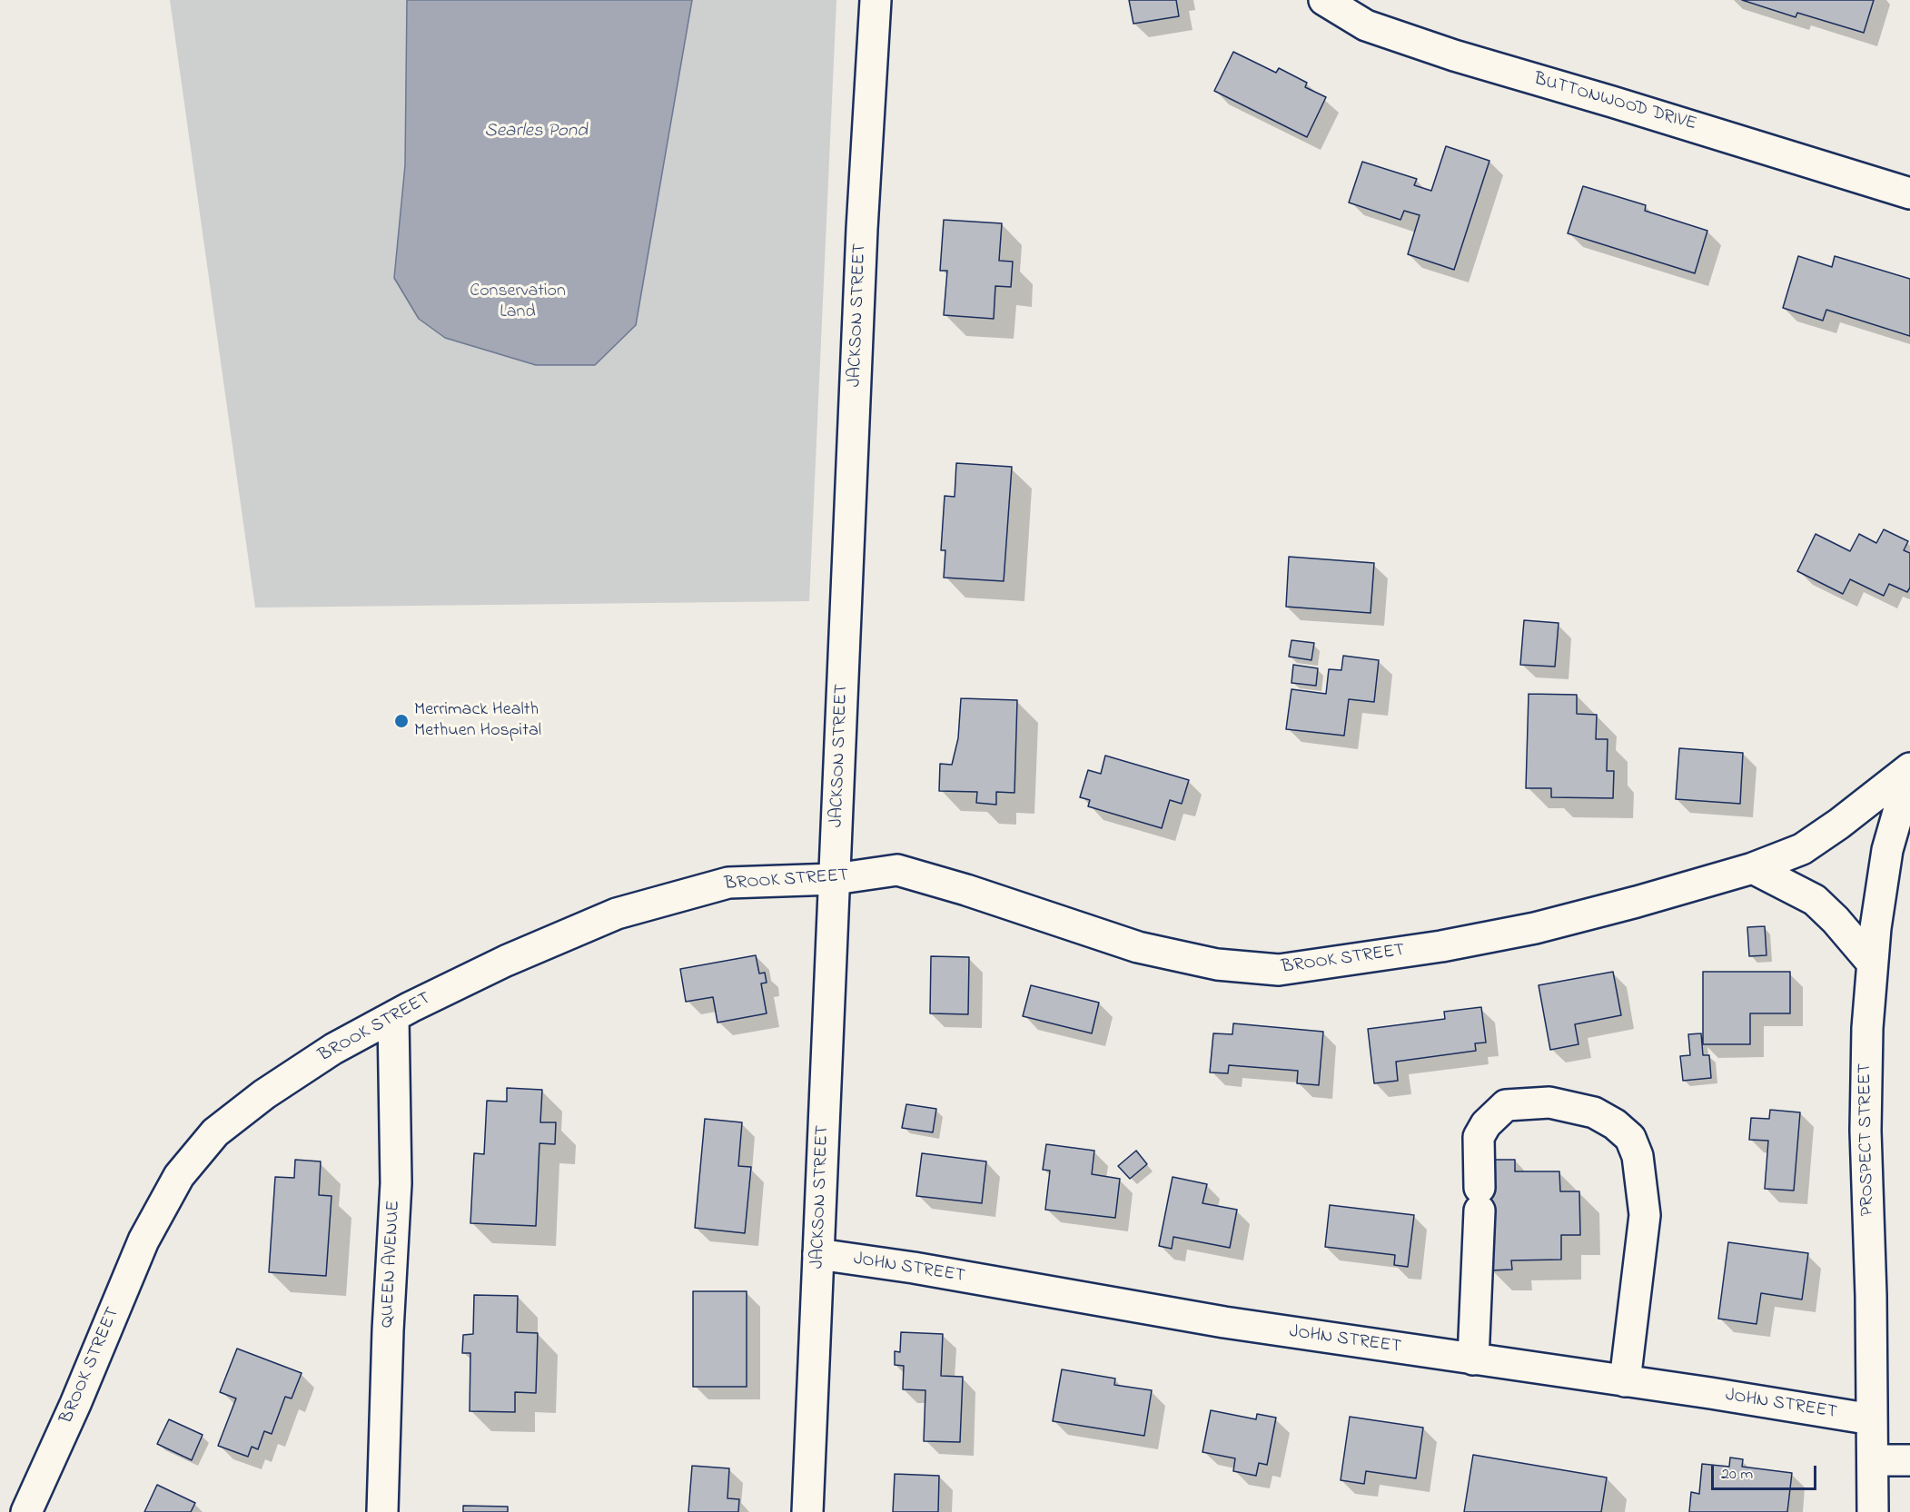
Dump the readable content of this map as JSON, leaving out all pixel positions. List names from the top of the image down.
{
  "streets": {
    "street": [
      "BUTTONWOOD DRIVE",
      "JACKSON STREET",
      "BROOK STREET",
      "PROSPECT STREET",
      "QUEEN AVENUE",
      "JOHN STREET"
    ]
  },
  "crossings": [
    ["JACKSON STREET", "BROOK STREET"],
    ["JACKSON STREET", "JOHN STREET"],
    ["BROOK STREET", "PROSPECT STREET"],
    ["BROOK STREET", "QUEEN AVENUE"],
    ["PROSPECT STREET", "JOHN STREET"]
  ],
  "water": ["Searles Pond"],
  "parks": ["Conservation Land"],
  "places": ["Merrimack Health Methuen Hospital"],
  "scale_bar": "20 m"
}
